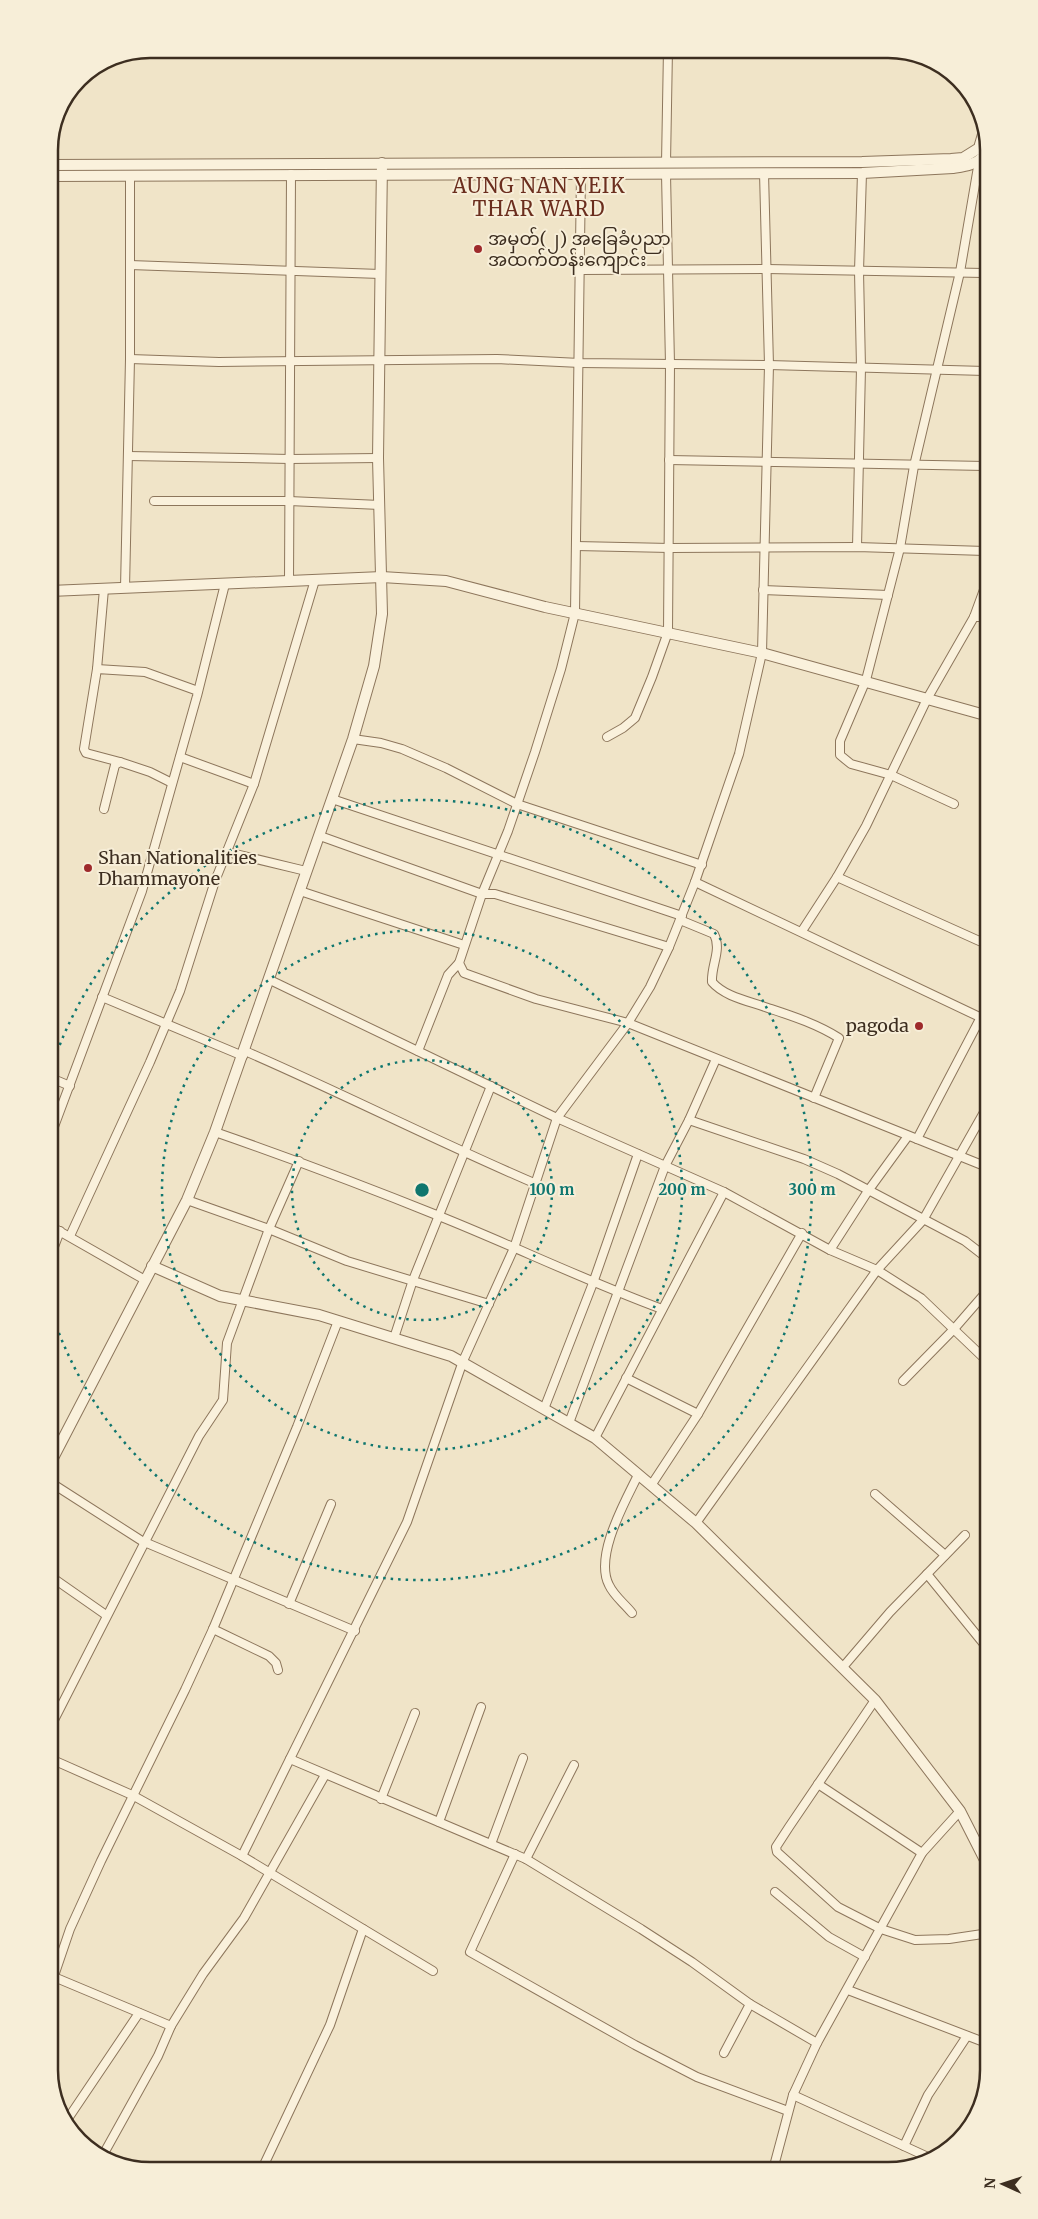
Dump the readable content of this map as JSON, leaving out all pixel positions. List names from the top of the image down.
{
  "districts": ["AUNG NAN YEIK THAR WARD"],
  "places": ["အမှတ်(၂) အခြေခံပညာ အထက်တန်းကျောင်း", "Shan Nationalities Dhammayone", "pagoda"],
  "north": "left",
  "rings": ["100 m", "200 m", "300 m"]
}
